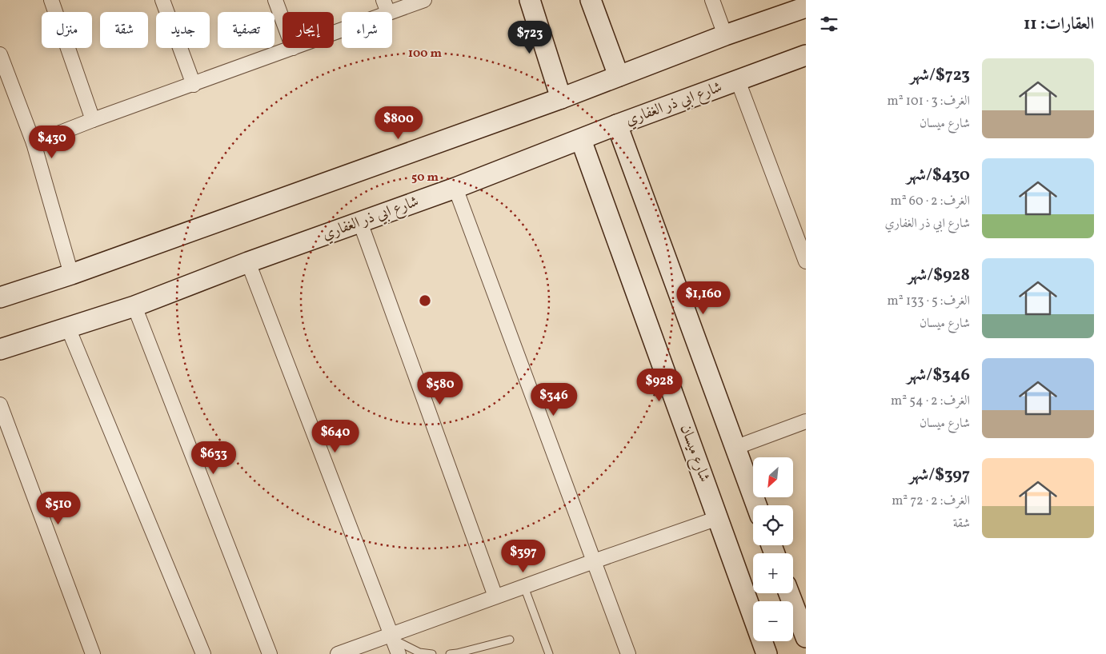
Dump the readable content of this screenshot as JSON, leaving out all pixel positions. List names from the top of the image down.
{
  "streets": {
    "main road": ["شارع ابي ذر الغفاري", "شارع ميسان"]
  },
  "crossings": [
    ["شارع ابي ذر الغفاري", "شارع ميسان"]
  ],
  "north": "bottom left",
  "page": {
    "heading": "العقارات: 11",
    "chip": [
      "شراء",
      "إيجار",
      "تصفية",
      "جديد",
      "شقة",
      "منزل"
    ],
    "price": [
      "$723",
      "$800",
      "$430",
      "$1,160",
      "$928",
      "$580",
      "$346",
      "$640",
      "$633",
      "$510",
      "$397"
    ],
    "list": [
      {
        "name": "$723/شهر",
        "note": "الغرف: 3 · 101 m² · شارع ميسان"
      },
      {
        "name": "$430/شهر",
        "note": "الغرف: 2 · 60 m² · شارع ابي ذر الغفاري"
      },
      {
        "name": "$928/شهر",
        "note": "الغرف: 5 · 133 m² · شارع ميسان"
      },
      {
        "name": "$346/شهر",
        "note": "الغرف: 2 · 54 m² · شارع ميسان"
      },
      {
        "name": "$397/شهر",
        "note": "الغرف: 2 · 72 m² · شقة"
      }
    ],
    "map_buttons": ["+", "−"]
  },
  "rings": ["100 m", "50 m"]
}
